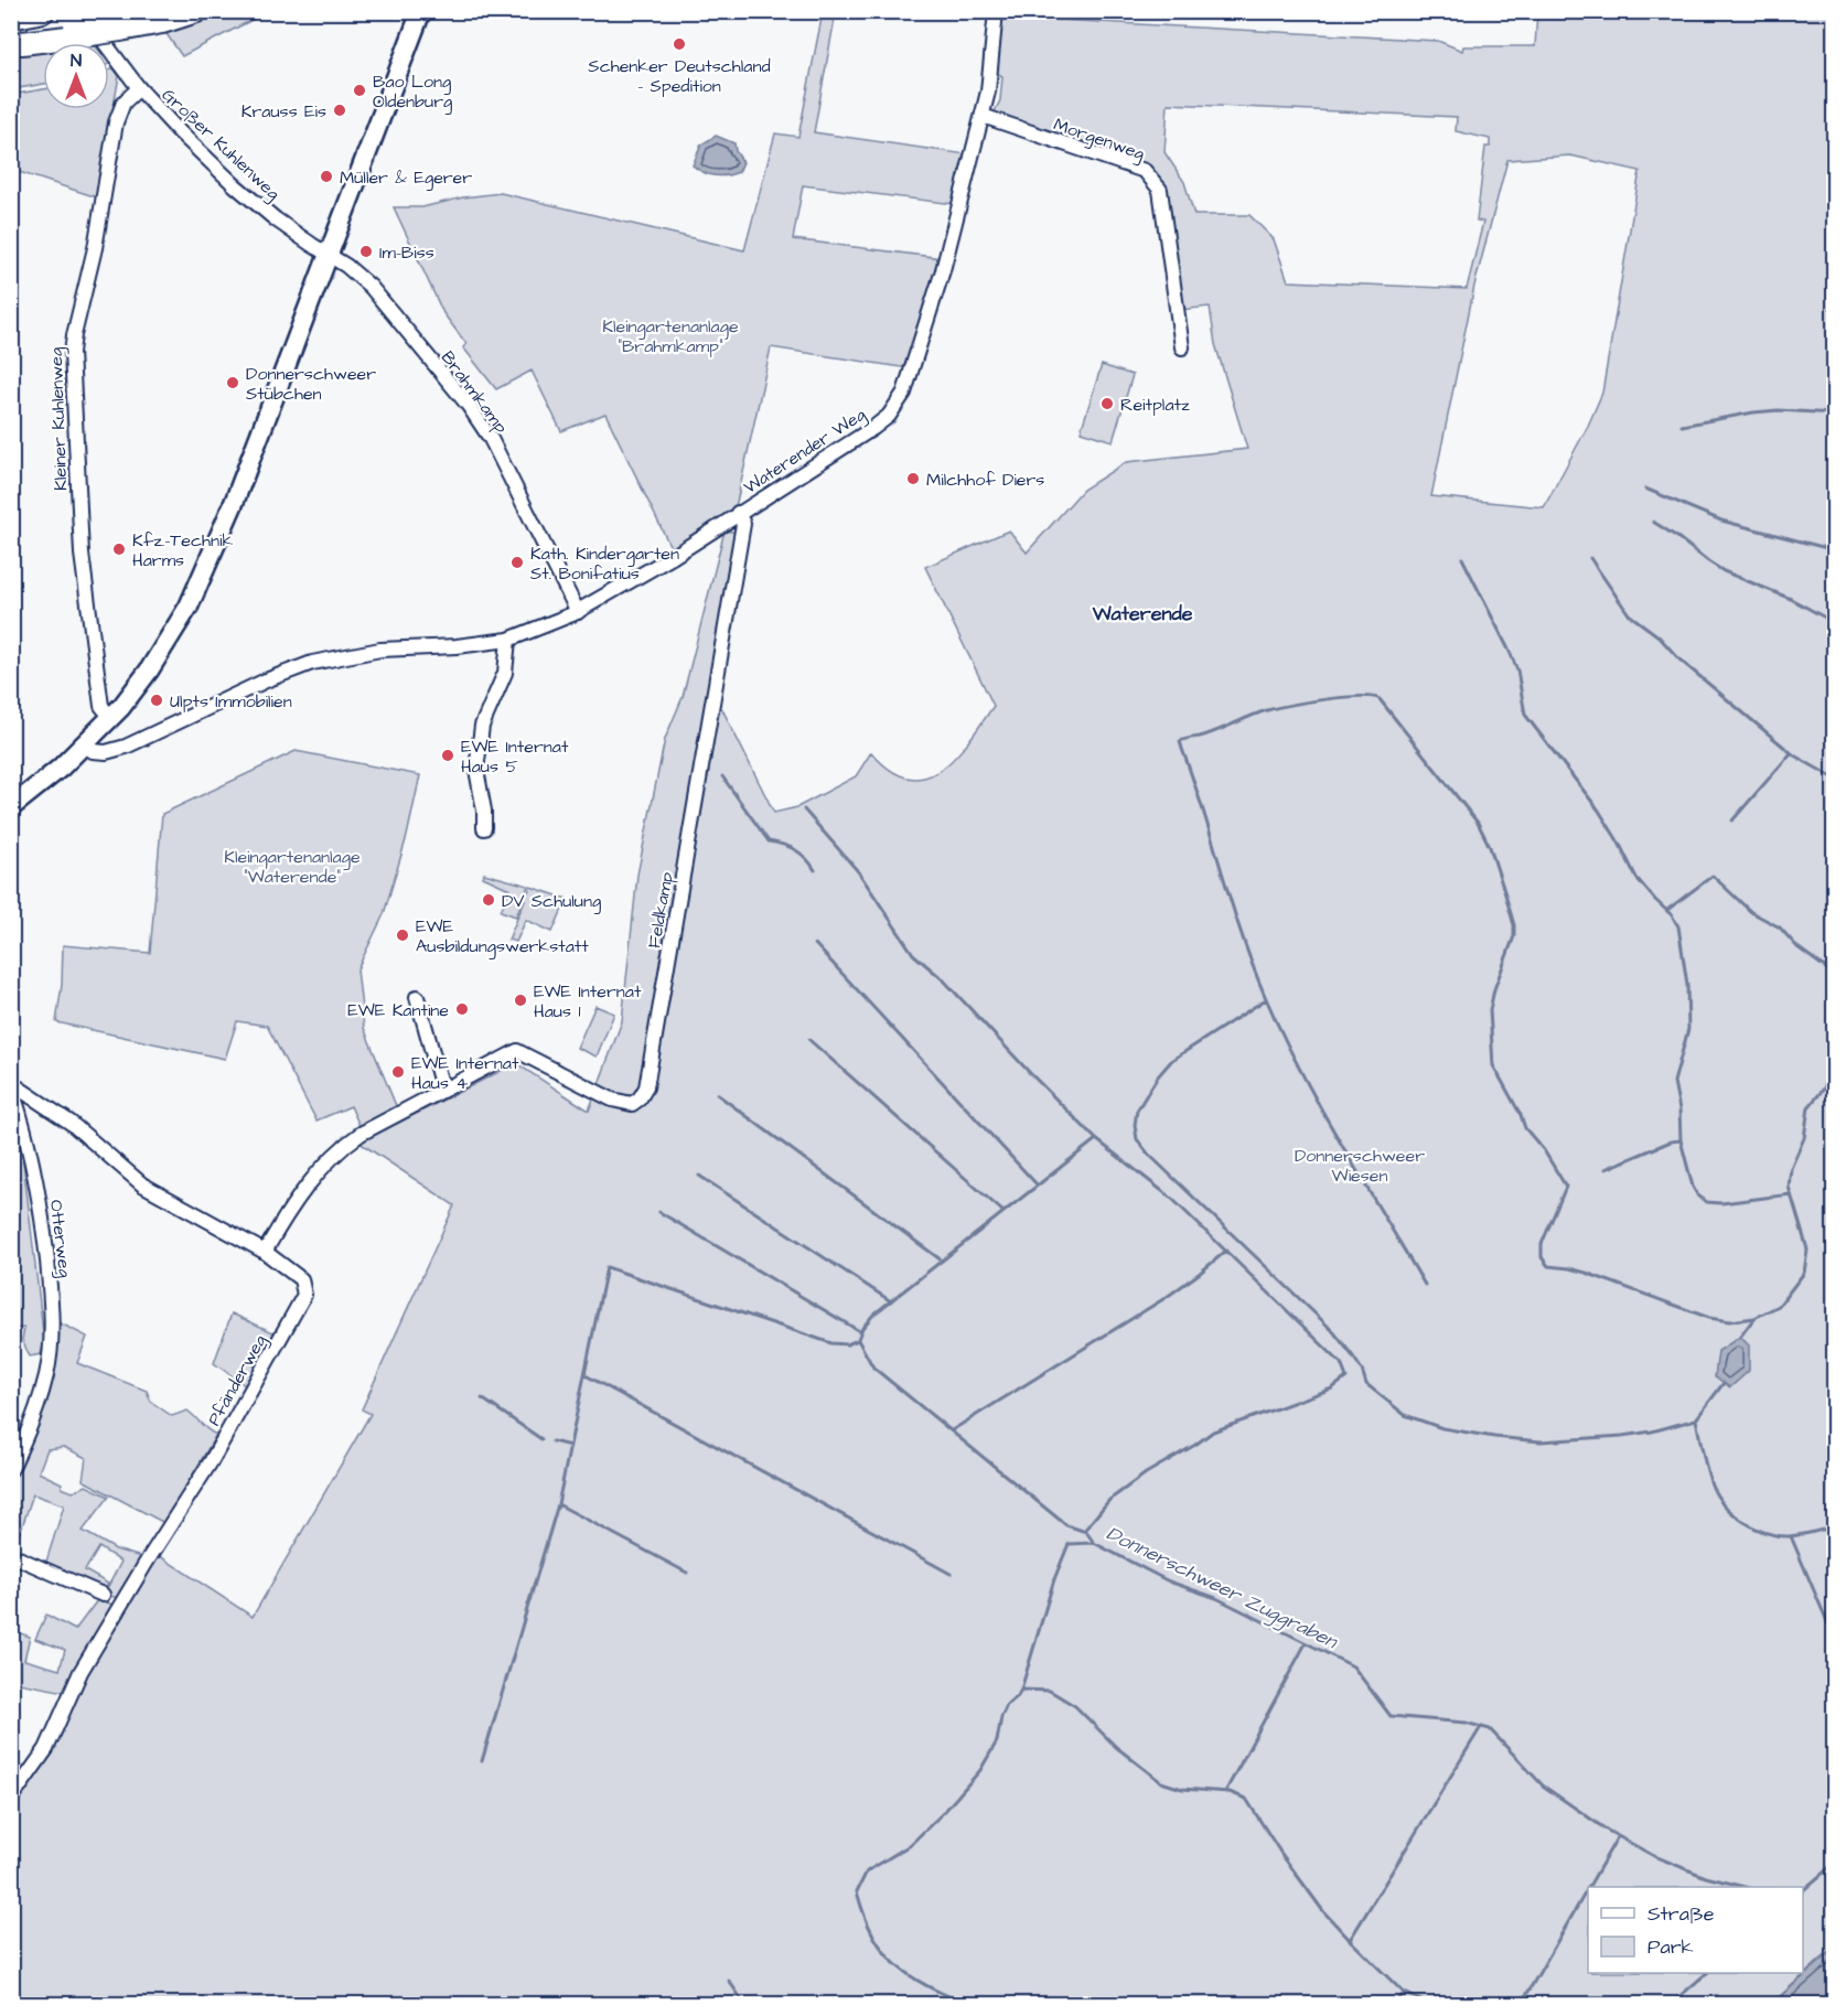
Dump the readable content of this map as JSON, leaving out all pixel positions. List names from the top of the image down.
{
  "streets": {
    "street": [
      "Morgenweg",
      "Großer Kuhlenweg",
      "Brahmkamp",
      "Kleiner Kuhlenweg",
      "Waterender Weg",
      "Feldkamp",
      "Otterweg",
      "Pfänderweg"
    ]
  },
  "crossings": [
    ["Morgenweg", "Waterender Weg"],
    ["Großer Kuhlenweg", "Brahmkamp"],
    ["Großer Kuhlenweg", "Kleiner Kuhlenweg"],
    ["Brahmkamp", "Waterender Weg"],
    ["Waterender Weg", "Feldkamp"],
    ["Feldkamp", "Pfänderweg"],
    ["Otterweg", "Pfänderweg"]
  ],
  "districts": ["Waterende"],
  "water": ["Donnerschweer Zuggraben"],
  "parks": ["Kleingartenanlage \"Brahmkamp\"", "Kleingartenanlage \"Waterende\"", "Donnerschweer Wiesen"],
  "places": [
    "Schenker Deutschland - Spedition",
    "Bao Long Oldenburg",
    "Krauss Eis",
    "Müller & Egerer",
    "Im-Biss",
    "Donnerschweer Stübchen",
    "Reitplatz",
    "Milchhof Diers",
    "Kfz.-Technik Harms",
    "Kath. Kindergarten St. Bonifatius",
    "Ulpts Immobilien",
    "EWE Internat Haus 5",
    "DV Schulung",
    "EWE Ausbildungswerkstatt",
    "EWE Internat Haus 1",
    "EWE Kantine",
    "EWE Internat Haus 4"
  ],
  "legend": ["Straße", "Park"],
  "north": "top"
}
